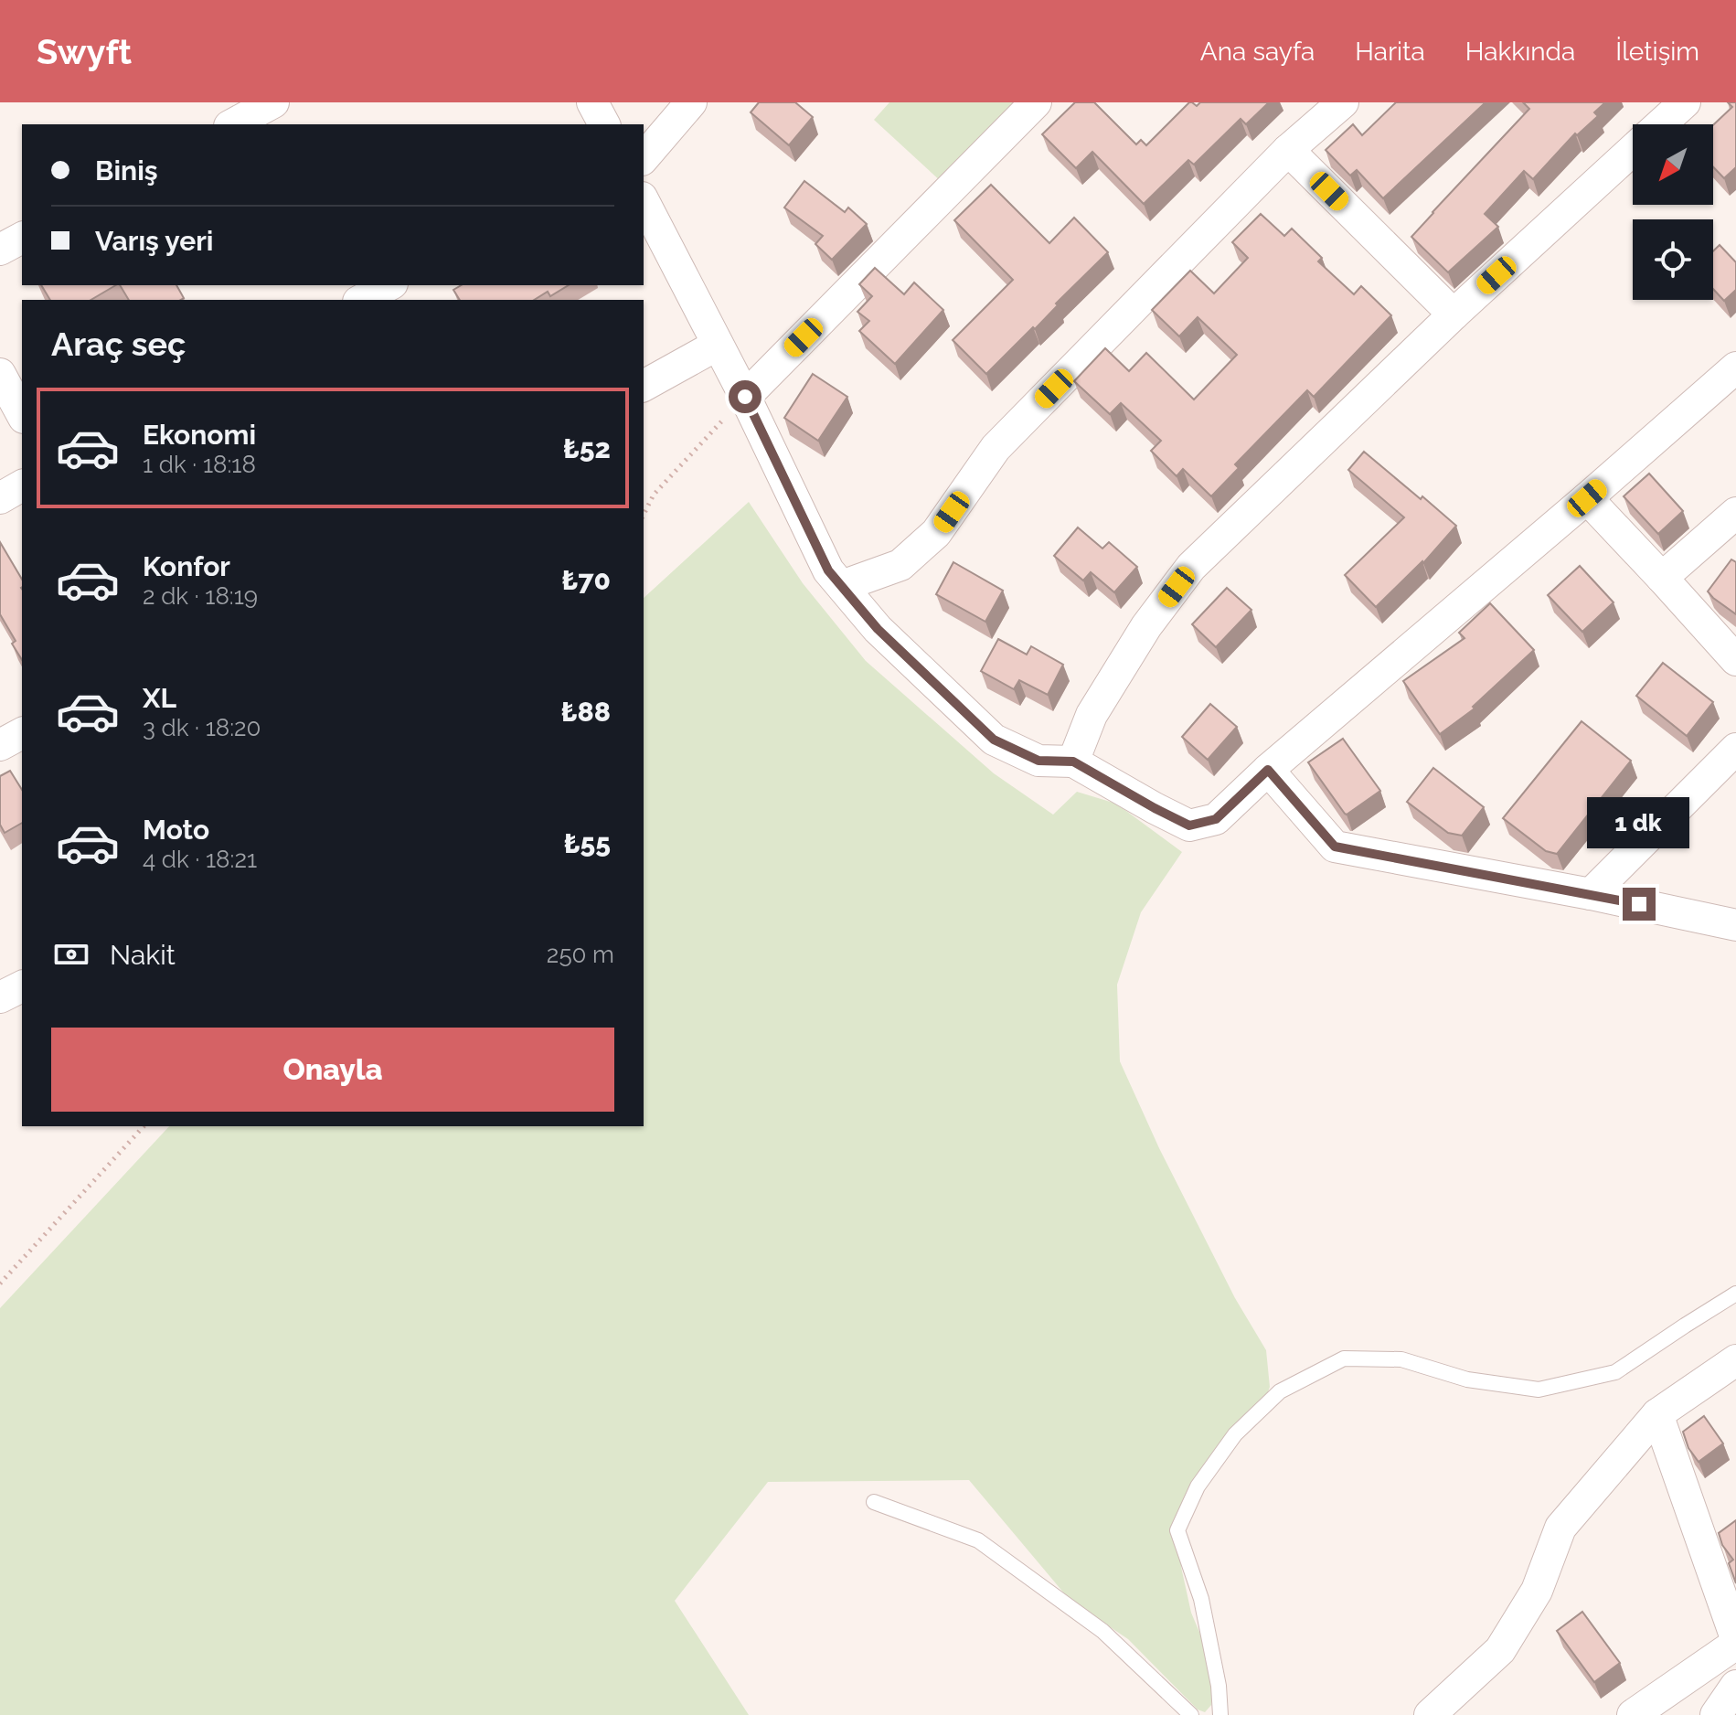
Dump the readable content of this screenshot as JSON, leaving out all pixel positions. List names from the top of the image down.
{
  "north": "bottom left",
  "page": {
    "header": "Swyft",
    "nav": [
      "Ana sayfa",
      "Harita",
      "Hakkında",
      "İletişim"
    ],
    "banner": ["Biniş", "Varış yeri"],
    "heading": "Araç seç",
    "list": [
      {
        "name": "Ekonomi",
        "note": "1 dk · 18:18",
        "value": "₺52"
      },
      {
        "name": "Konfor",
        "note": "2 dk · 18:19",
        "value": "₺70"
      },
      {
        "name": "XL",
        "note": "3 dk · 18:20",
        "value": "₺88"
      },
      {
        "name": "Moto",
        "note": "4 dk · 18:21",
        "value": "₺55"
      }
    ],
    "bubble": "1 dk",
    "pay": ["Nakit", "250 m"],
    "buttons": "Onayla"
  }
}
